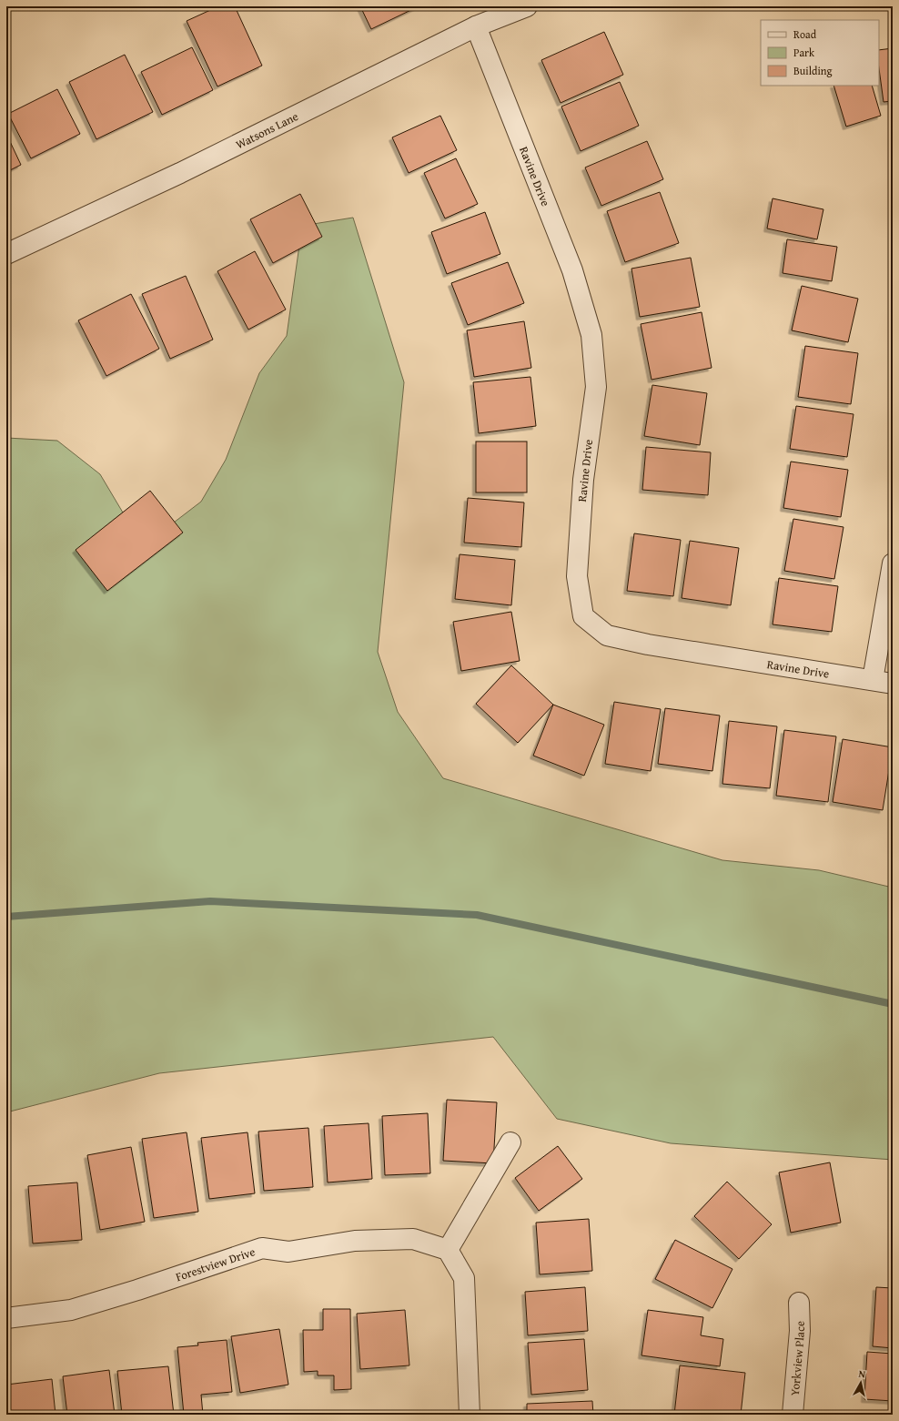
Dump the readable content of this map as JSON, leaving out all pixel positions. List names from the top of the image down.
{
  "streets": {
    "street": [
      "Watsons Lane",
      "Ravine Drive",
      "Forestview Drive",
      "Yorkview Place"
    ]
  },
  "crossings": [
    ["Watsons Lane", "Ravine Drive"]
  ],
  "legend": ["Road", "Park", "Building"],
  "north": "top"
}
